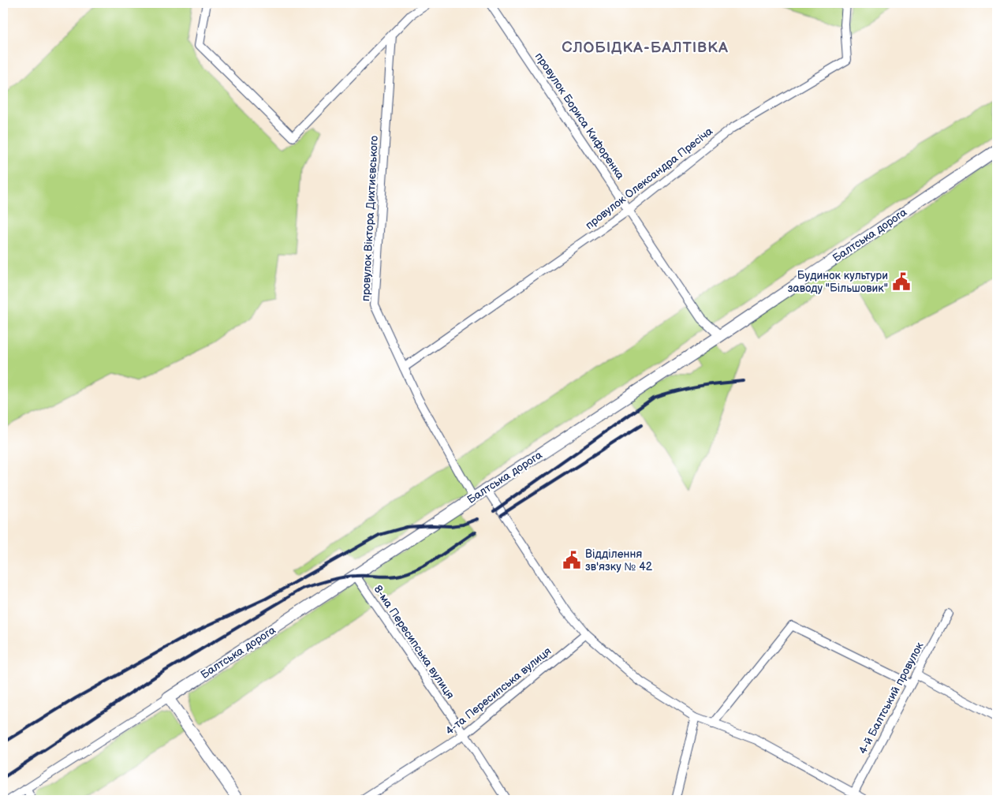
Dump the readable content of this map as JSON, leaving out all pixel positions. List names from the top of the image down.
{
  "streets": {
    "main road": ["Балтська дорога"],
    "street": [
      "провулок Бориса Кифоренка",
      "провулок Олександра Пресіча",
      "провулок Віктора Дихтиєвського",
      "8-ма Пересипська вулиця",
      "4-та Пересипська вулиця",
      "4-й Балтський провулок"
    ]
  },
  "crossings": [
    ["провулок Бориса Кифоренка", "провулок Олександра Пресіча"],
    ["провулок Бориса Кифоренка", "Балтська дорога"],
    ["провулок Олександра Пресіча", "провулок Віктора Дихтиєвського"],
    ["провулок Віктора Дихтиєвського", "Балтська дорога"],
    ["Балтська дорога", "8-ма Пересипська вулиця"],
    ["8-ма Пересипська вулиця", "4-та Пересипська вулиця"]
  ],
  "districts": ["СЛОБІДКА-БАЛТІВКА"],
  "places": {
    "public building": ["Будинок культури заводу \"Більшовик\"", "Відділення зв'язку № 42"]
  }
}
